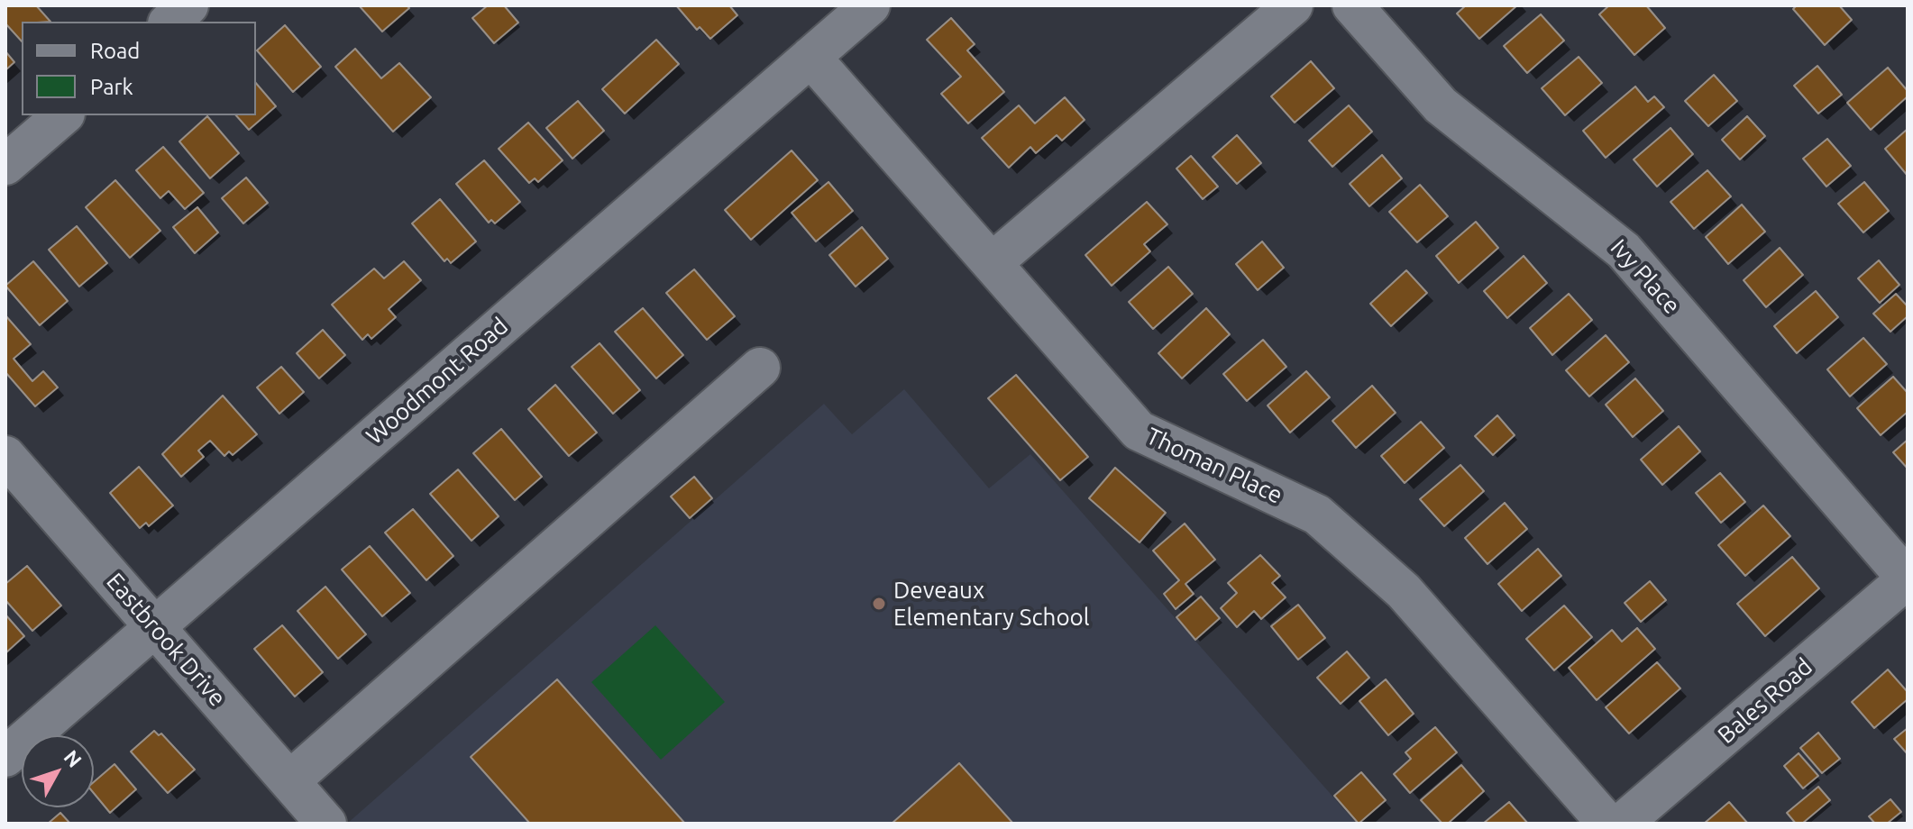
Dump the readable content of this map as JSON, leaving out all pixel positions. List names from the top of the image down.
{
  "streets": {
    "street": [
      "Ivy Place",
      "Woodmont Road",
      "Thoman Place",
      "Eastbrook Drive",
      "Bales Road"
    ]
  },
  "crossings": [
    ["Ivy Place", "Bales Road"],
    ["Woodmont Road", "Thoman Place"],
    ["Woodmont Road", "Eastbrook Drive"]
  ],
  "places": ["Deveaux Elementary School"],
  "legend": ["Road", "Park"],
  "north": "top right"
}
